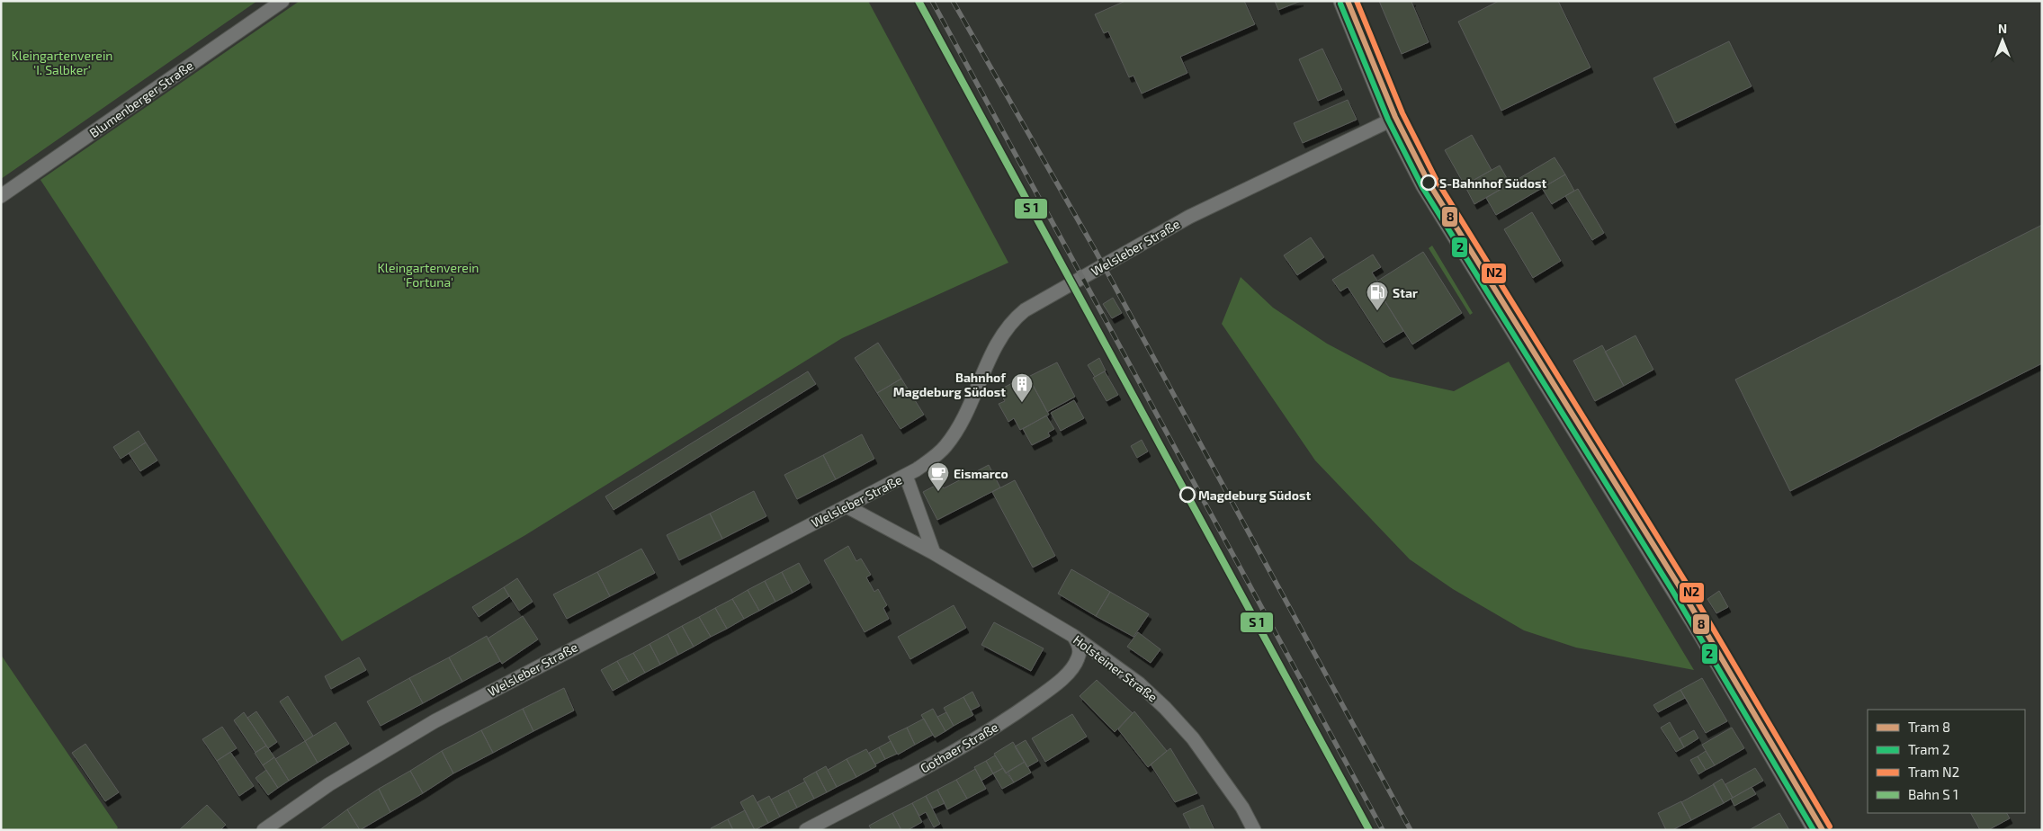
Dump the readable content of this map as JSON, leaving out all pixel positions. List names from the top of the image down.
{
  "streets": {
    "street": [
      "Blumenberger Straße",
      "Welsleber Straße",
      "Holsteiner Straße",
      "Gothaer Straße"
    ]
  },
  "crossings": [
    ["Welsleber Straße", "Holsteiner Straße"],
    ["Holsteiner Straße", "Gothaer Straße"]
  ],
  "parks": ["Kleingartenverein 'I. Salbker'", "Kleingartenverein 'Fortuna'"],
  "places": {
    "other": ["S-Bahnhof Südost", "Magdeburg Südost"],
    "fuel station": ["Star"],
    "building": ["Bahnhof Magdeburg Südost"],
    "cafe": ["Eismarco"]
  },
  "lines": ["tram line 8", "tram line N2", "tram line 2"],
  "legend": [
    "Tram 8",
    "Tram 2",
    "Tram N2",
    "Bahn S 1"
  ],
  "north": "top"
}
